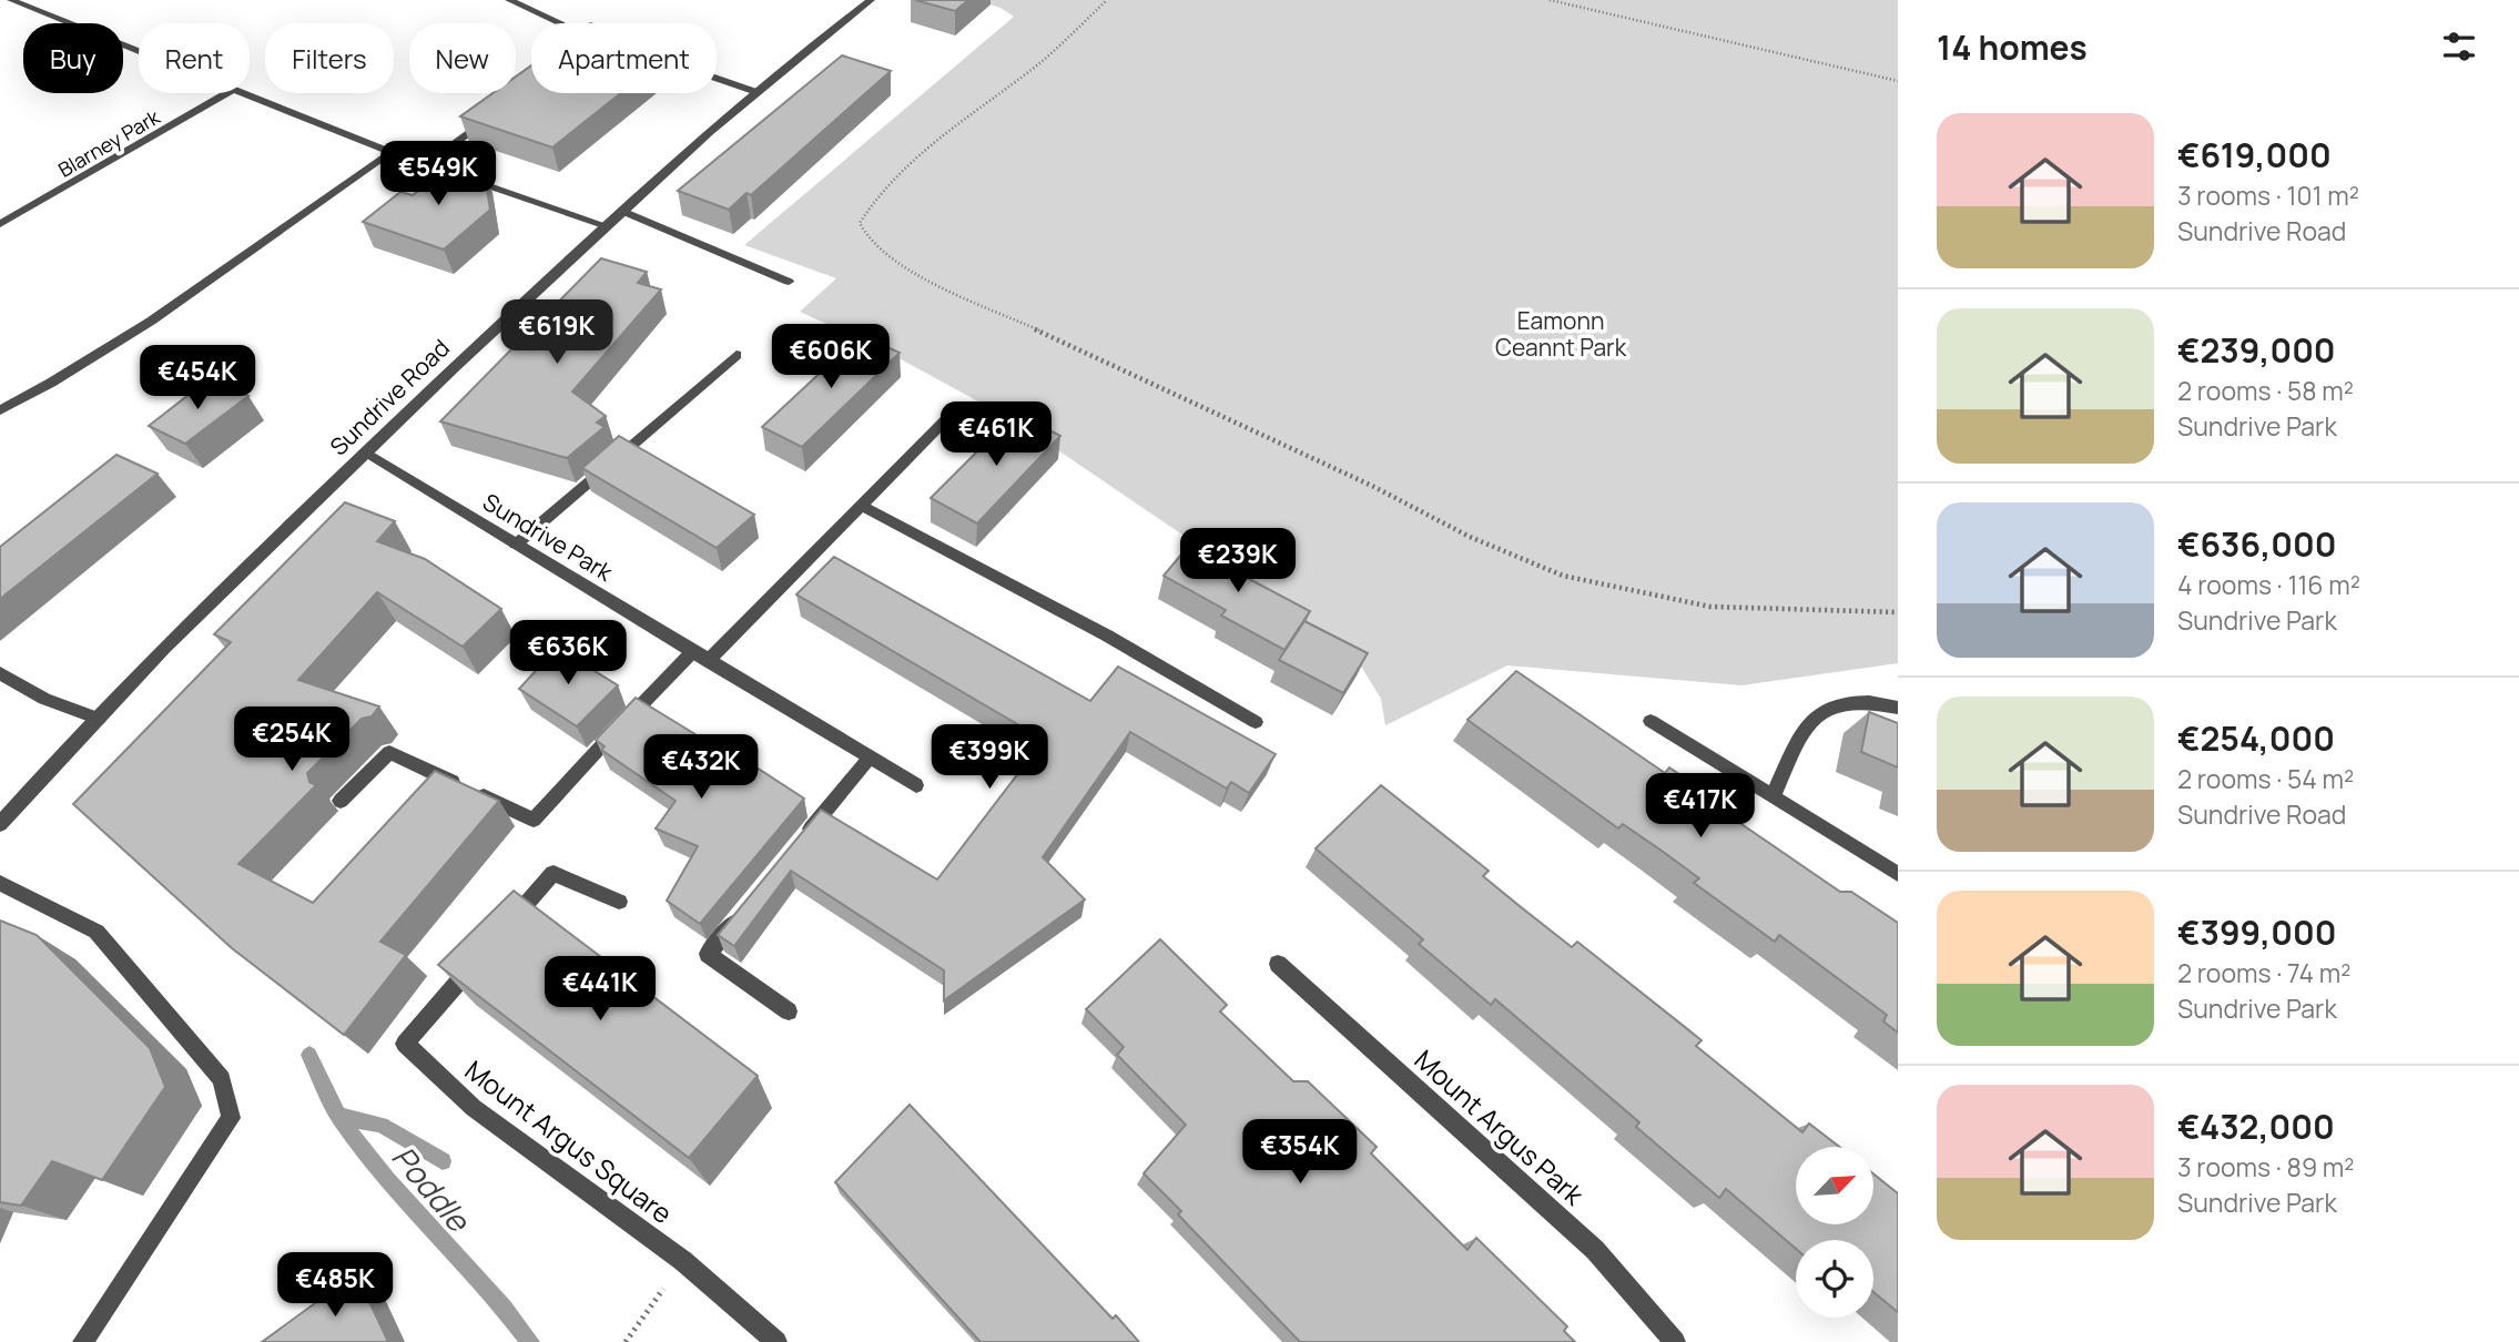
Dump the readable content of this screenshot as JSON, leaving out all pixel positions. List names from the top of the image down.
{
  "streets": {
    "street": [
      "Blarney Park",
      "Sundrive Road",
      "Sundrive Park",
      "Mount Argus Park",
      "Mount Argus Square"
    ]
  },
  "crossings": [
    ["Sundrive Road", "Sundrive Park"]
  ],
  "water": ["Poddle"],
  "parks": ["Eamonn Ceannt Park"],
  "north": "top right",
  "page": {
    "heading": "14 homes",
    "chip": [
      "Buy",
      "Rent",
      "Filters",
      "New",
      "Apartment"
    ],
    "list": [
      {
        "name": "€619,000",
        "note": "3 rooms · 101 m² · Sundrive Road"
      },
      {
        "name": "€239,000",
        "note": "2 rooms · 58 m² · Sundrive Park"
      },
      {
        "name": "€636,000",
        "note": "4 rooms · 116 m² · Sundrive Park"
      },
      {
        "name": "€254,000",
        "note": "2 rooms · 54 m² · Sundrive Road"
      },
      {
        "name": "€399,000",
        "note": "2 rooms · 74 m² · Sundrive Park"
      },
      {
        "name": "€432,000",
        "note": "3 rooms · 89 m² · Sundrive Park"
      }
    ],
    "price": [
      "€549K",
      "€619K",
      "€606K",
      "€454K",
      "€461K",
      "€239K",
      "€636K",
      "€254K",
      "€399K",
      "€432K",
      "€417K",
      "€441K",
      "€354K",
      "€485K"
    ]
  }
}
